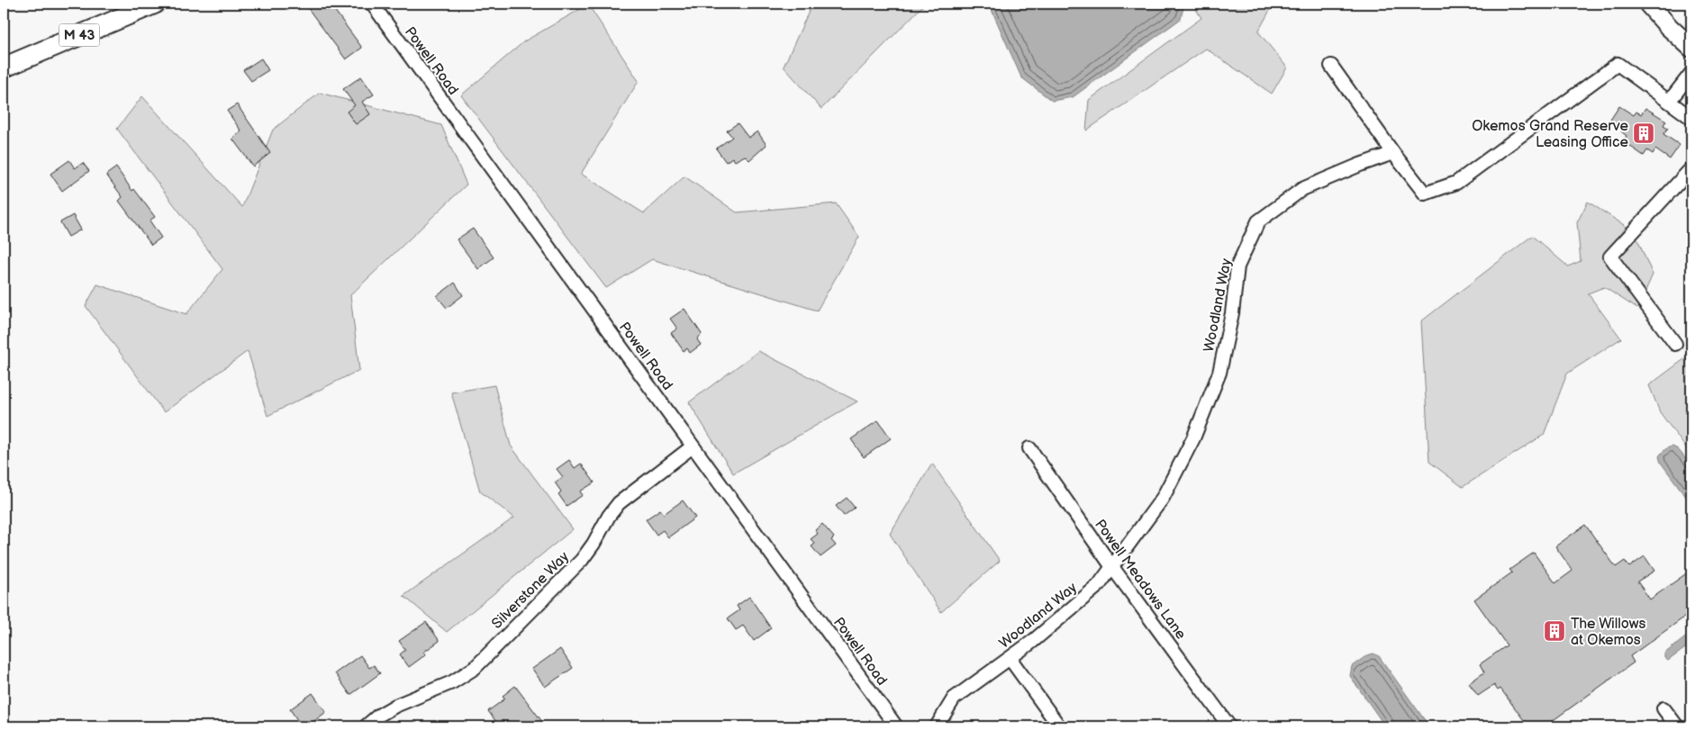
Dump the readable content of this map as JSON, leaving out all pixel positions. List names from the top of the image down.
{
  "streets": {
    "main road": ["M 43"],
    "street": [
      "Powell Road",
      "Woodland Way",
      "Powell Meadows Lane",
      "Silverstone Way"
    ]
  },
  "crossings": [
    ["Powell Road", "Silverstone Way"],
    ["Woodland Way", "Powell Meadows Lane"]
  ],
  "places": {
    "building": ["Okemos Grand Reserve Leasing Office", "The Willows at Okemos"]
  }
}
